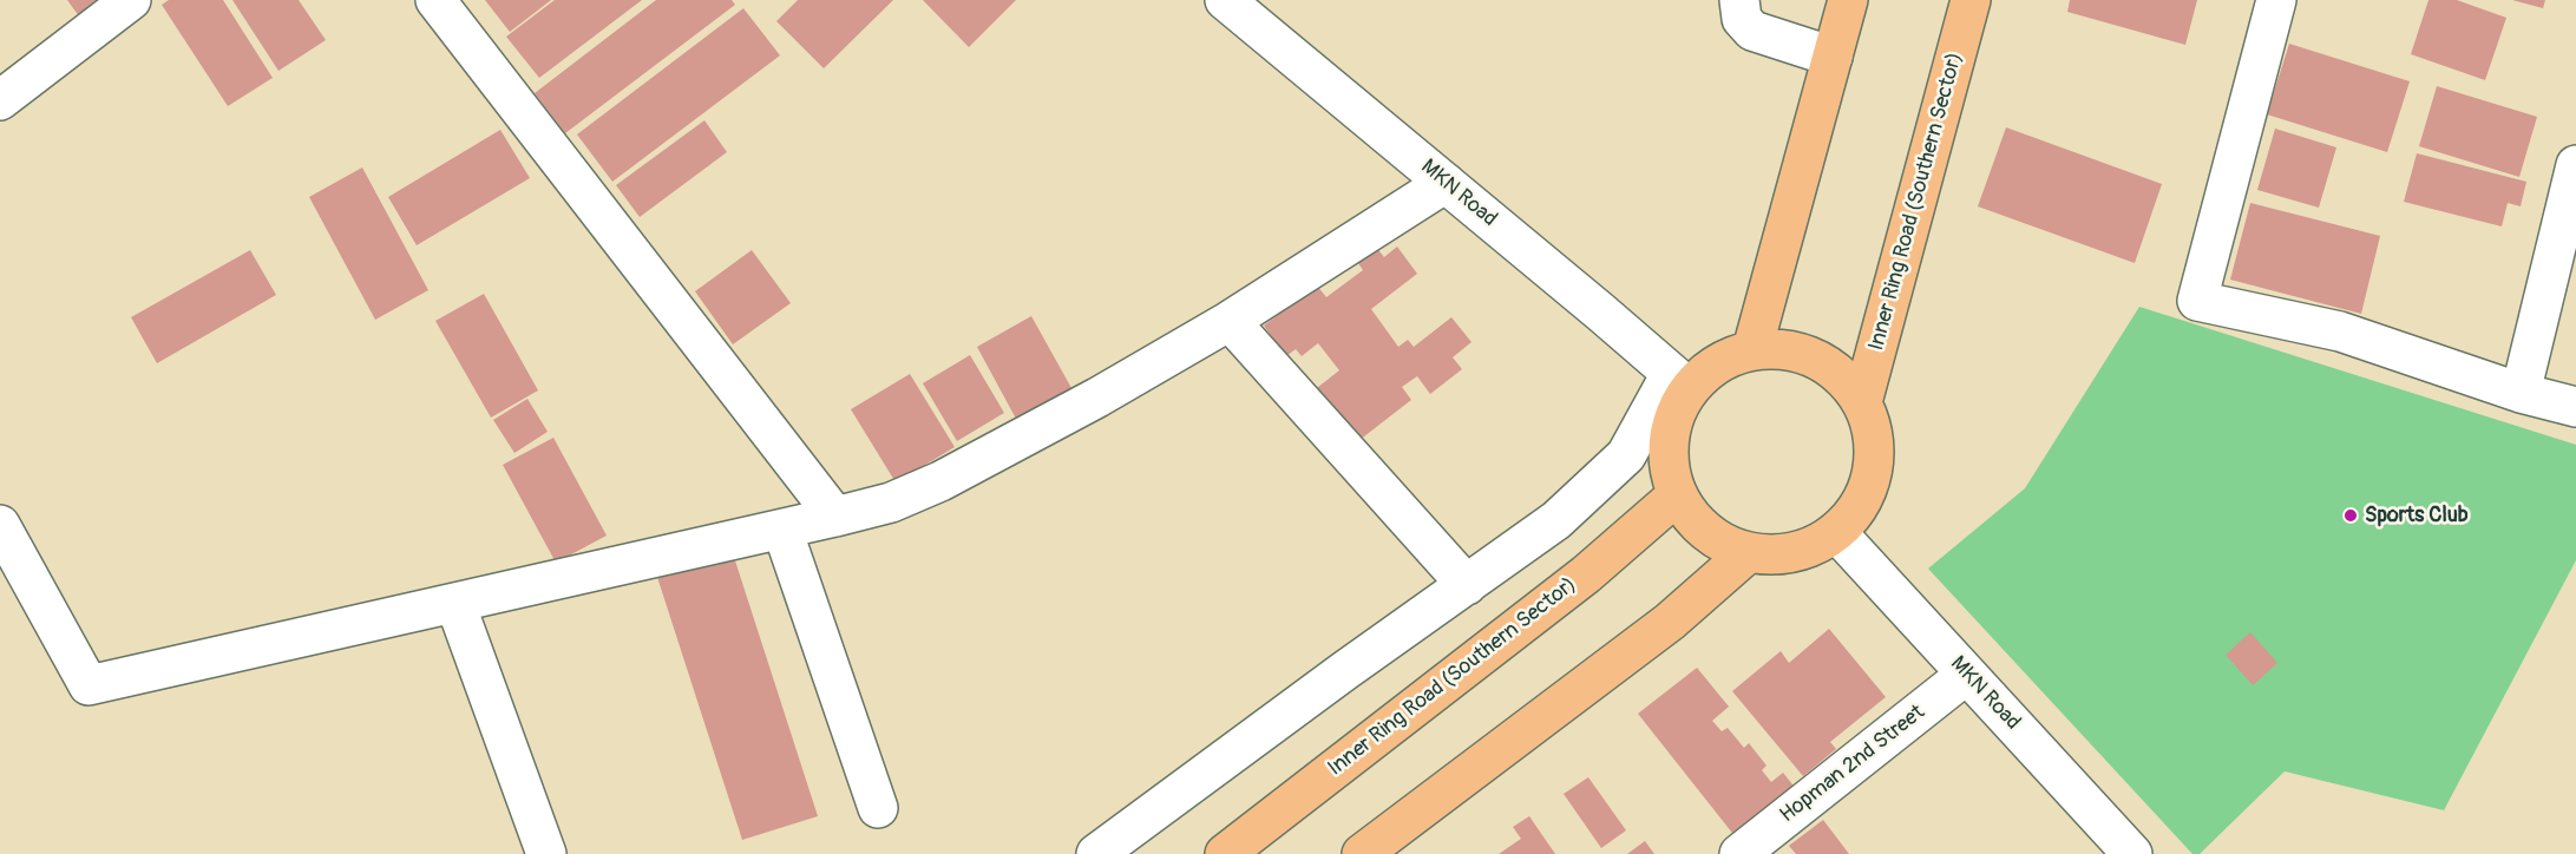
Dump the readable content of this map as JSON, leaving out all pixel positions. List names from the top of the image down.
{
  "streets": {
    "main road": ["Inner Ring Road (Southern Sector)"],
    "street": ["MKN Road", "Hopman 2nd Street"]
  },
  "crossings": [
    ["MKN Road", "Inner Ring Road (Southern Sector)"],
    ["MKN Road", "Hopman 2nd Street"]
  ],
  "places": ["Sports Club"]
}
